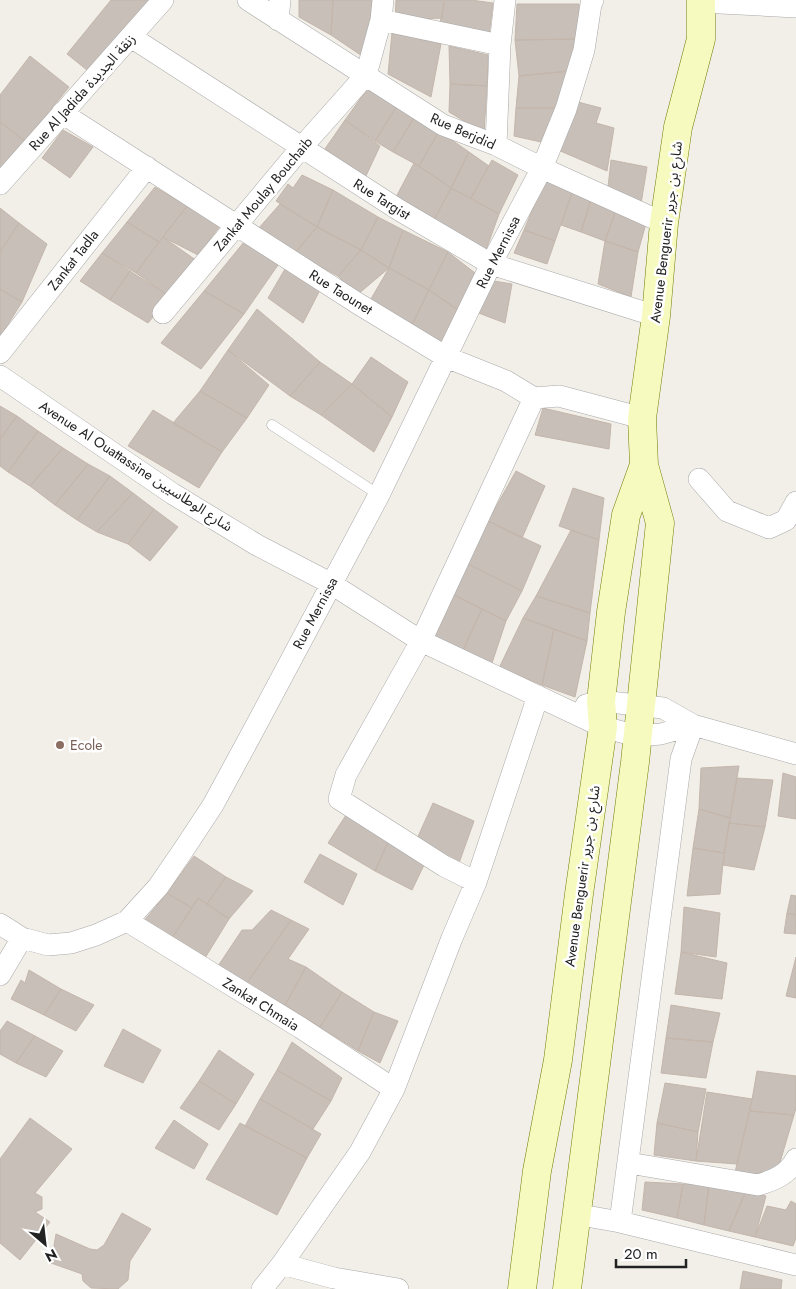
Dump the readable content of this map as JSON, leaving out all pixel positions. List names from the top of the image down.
{
  "streets": {
    "main road": ["Avenue Benguerir شارع بن جرير"],
    "street": [
      "Rue Al Jadida زنقة الجديدة",
      "Rue Berjdid",
      "Zankat Moulay Bouchaib",
      "Rue Targist",
      "Rue Mernissa",
      "Zankat Tadla",
      "Rue Taounet",
      "Avenue Al Ouattassine شارع الوطاسيين",
      "Zankat Chmaia"
    ]
  },
  "crossings": [
    ["Rue Al Jadida زنقة الجديدة", "Rue Targist"],
    ["Rue Al Jadida زنقة الجديدة", "Rue Taounet"],
    ["Rue Berjdid", "Zankat Moulay Bouchaib"],
    ["Rue Berjdid", "Avenue Benguerir شارع بن جرير"],
    ["Rue Berjdid", "Rue Mernissa"],
    ["Zankat Moulay Bouchaib", "Rue Targist"],
    ["Zankat Moulay Bouchaib", "Rue Taounet"],
    ["Rue Targist", "Avenue Benguerir شارع بن جرير"],
    ["Rue Targist", "Rue Mernissa"],
    ["Avenue Benguerir شارع بن جرير", "Avenue Al Ouattassine شارع الوطاسيين"],
    ["Rue Mernissa", "Rue Taounet"],
    ["Rue Mernissa", "Avenue Al Ouattassine شارع الوطاسيين"],
    ["Rue Mernissa", "Zankat Chmaia"],
    ["Zankat Tadla", "Rue Taounet"]
  ],
  "places": ["Ecole"],
  "scale_bar": "20 m",
  "north": "bottom right"
}
